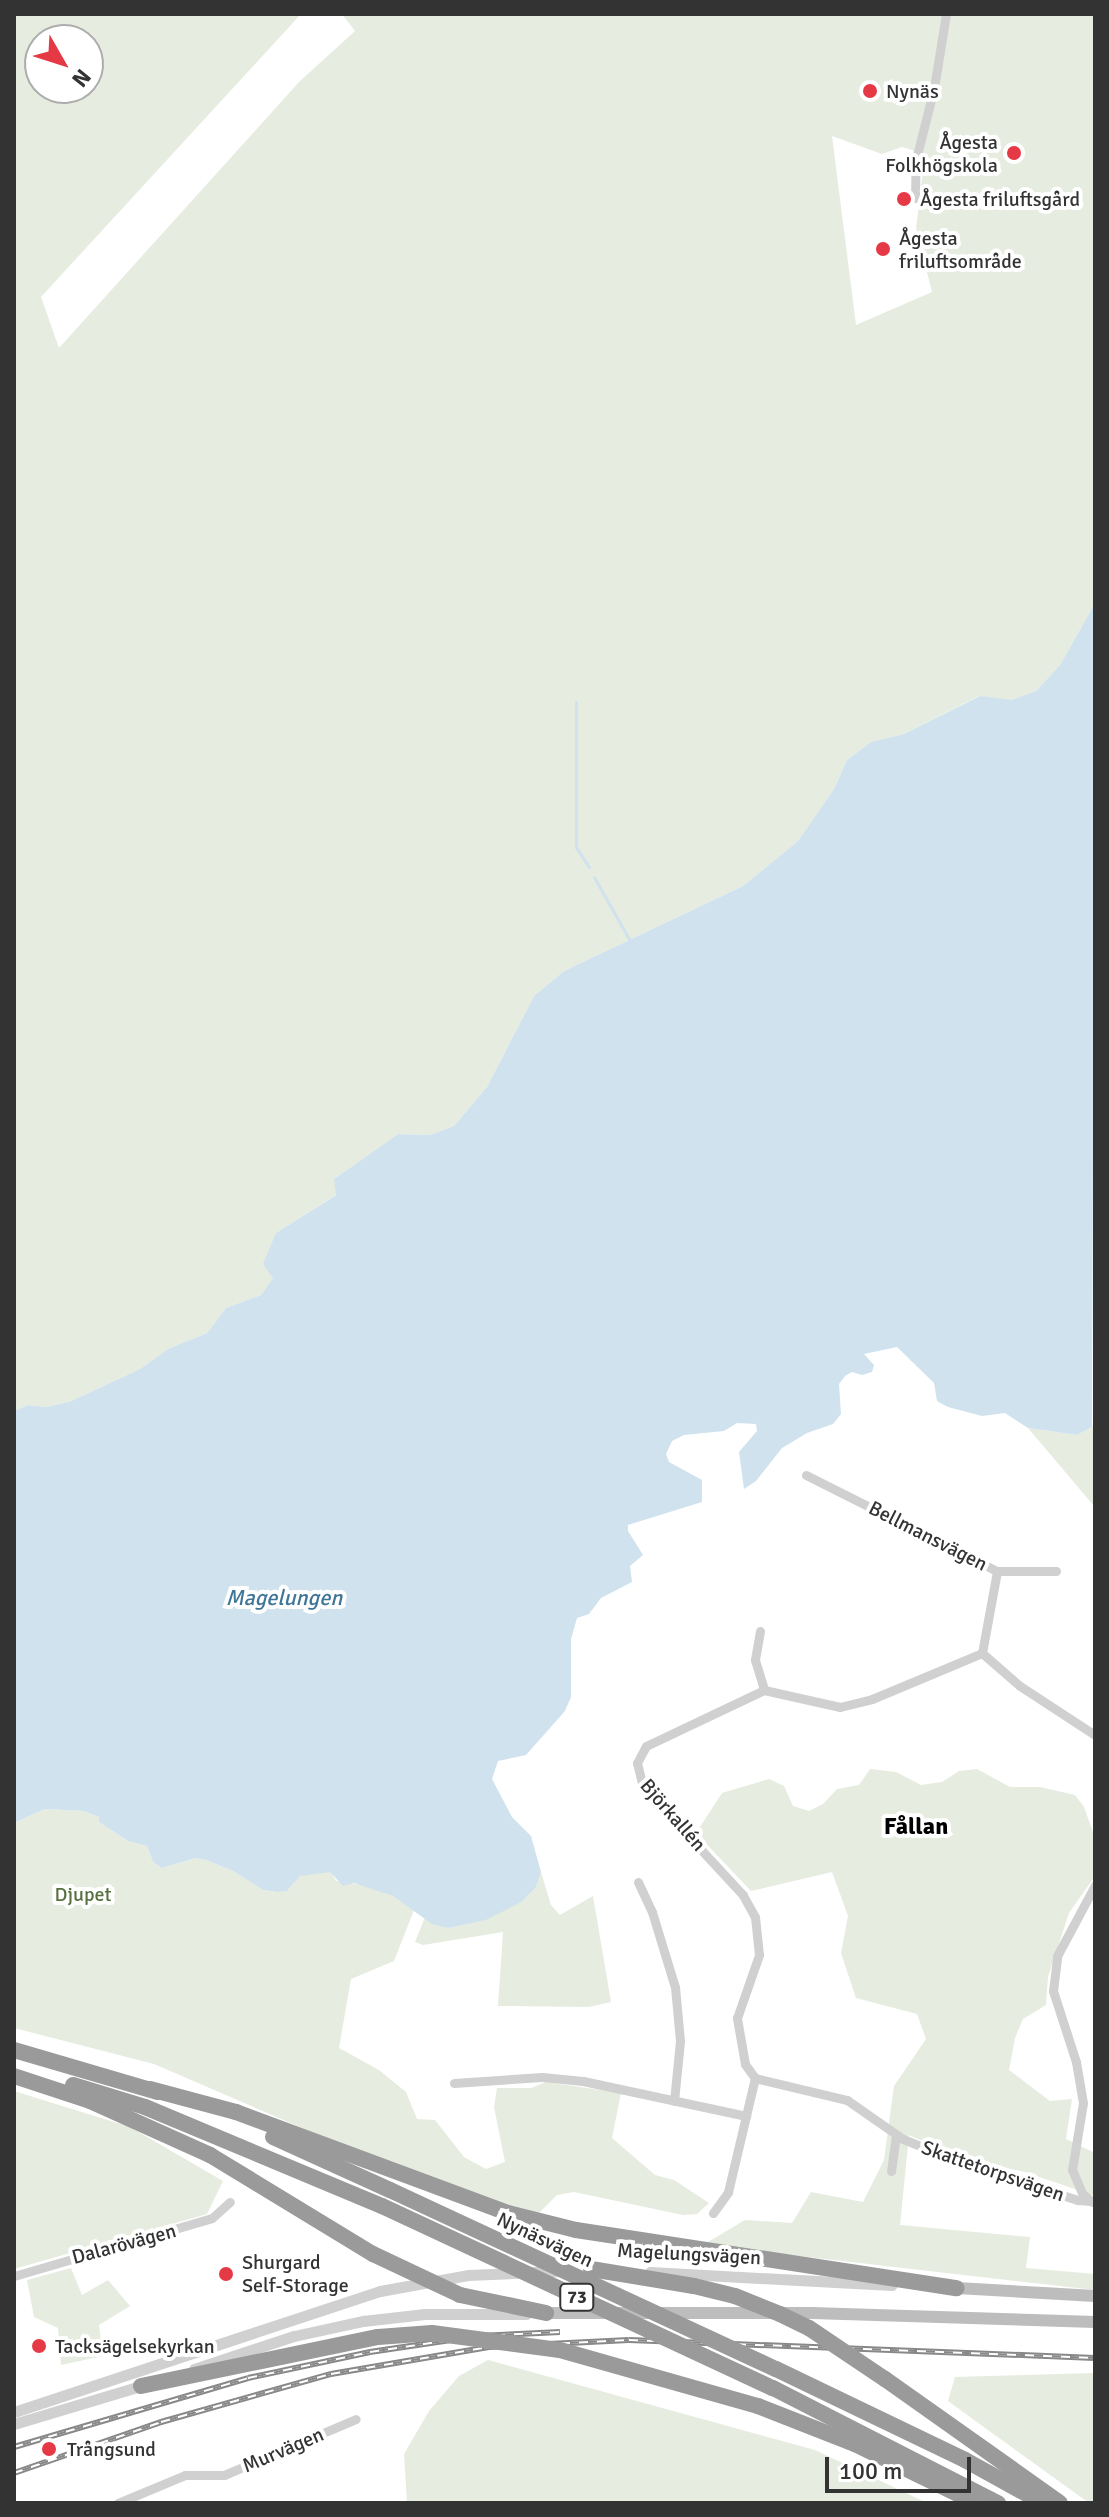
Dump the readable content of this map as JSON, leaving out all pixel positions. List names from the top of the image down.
{
  "streets": {
    "highway": ["Nynäsvägen", "73"],
    "main road": ["Magelungsvägen"],
    "street": [
      "Bellmansvägen",
      "Björkallén",
      "Skattetorpsvägen",
      "Dalarövägen",
      "Murvägen"
    ]
  },
  "crossings": [
    ["Björkallén", "Skattetorpsvägen"]
  ],
  "districts": ["Fållan"],
  "water": ["Magelungen"],
  "parks": ["Djupet"],
  "places": [
    "Nynäs",
    "Ågesta Folkhögskola",
    "Ågesta friluftsgård",
    "Ågesta friluftsområde",
    "Shurgard Self-Storage",
    "Tacksägelsekyrkan",
    "Trångsund"
  ],
  "scale_bar": "100 m",
  "north": "bottom right"
}
